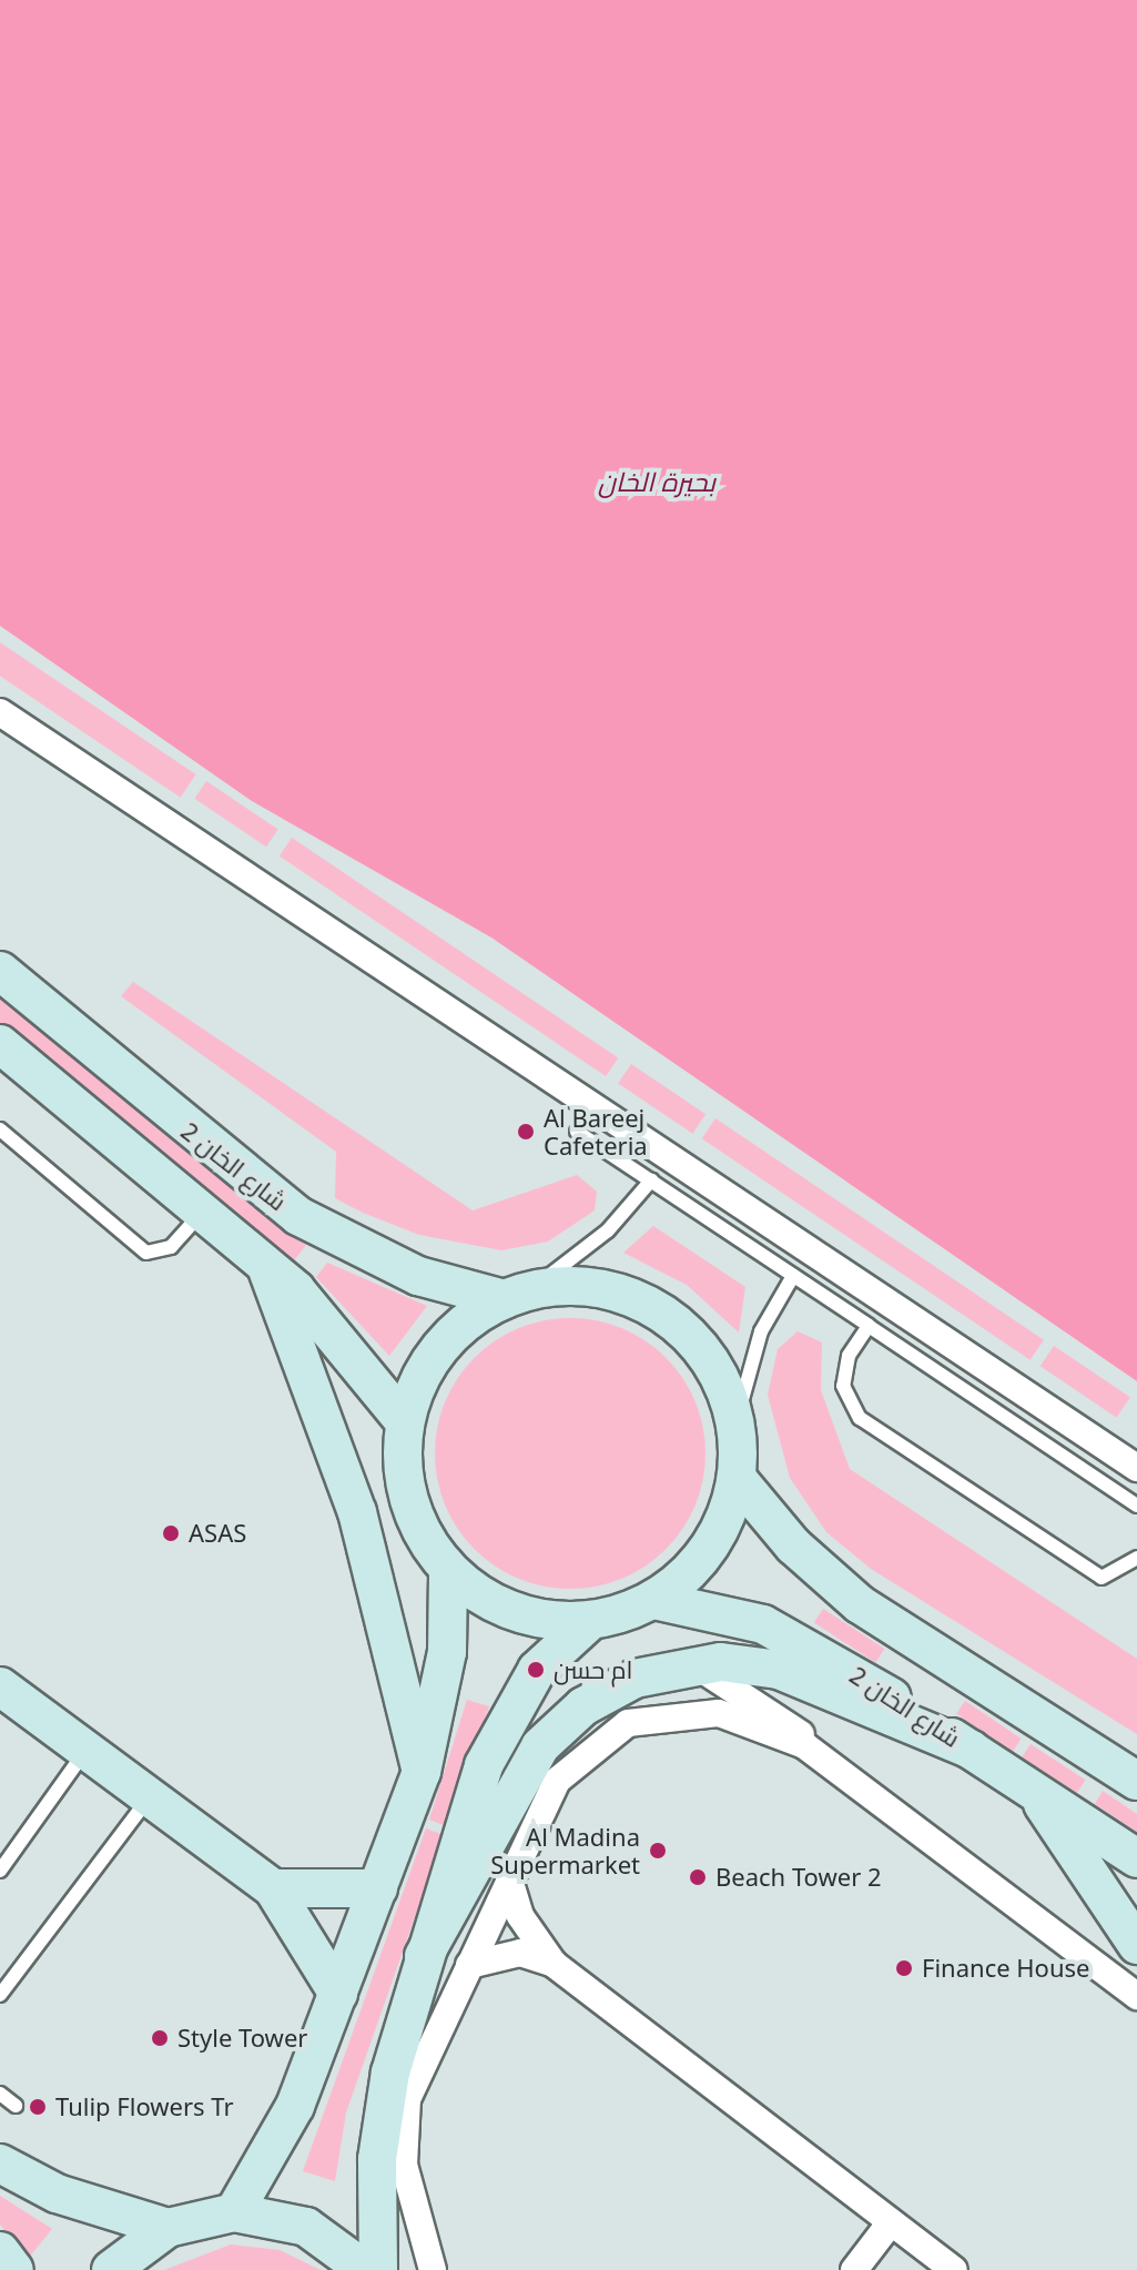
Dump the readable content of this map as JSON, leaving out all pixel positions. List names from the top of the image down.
{
  "streets": {
    "main road": ["شارع الخان 2"]
  },
  "water": ["بحيرة الخان"],
  "places": [
    "Al Bareej Cafeteria",
    "ASAS",
    "ام حسن",
    "Al Madina Supermarket",
    "Beach Tower 2",
    "Finance House",
    "Style Tower",
    "Tulip Flowers Tr"
  ]
}
